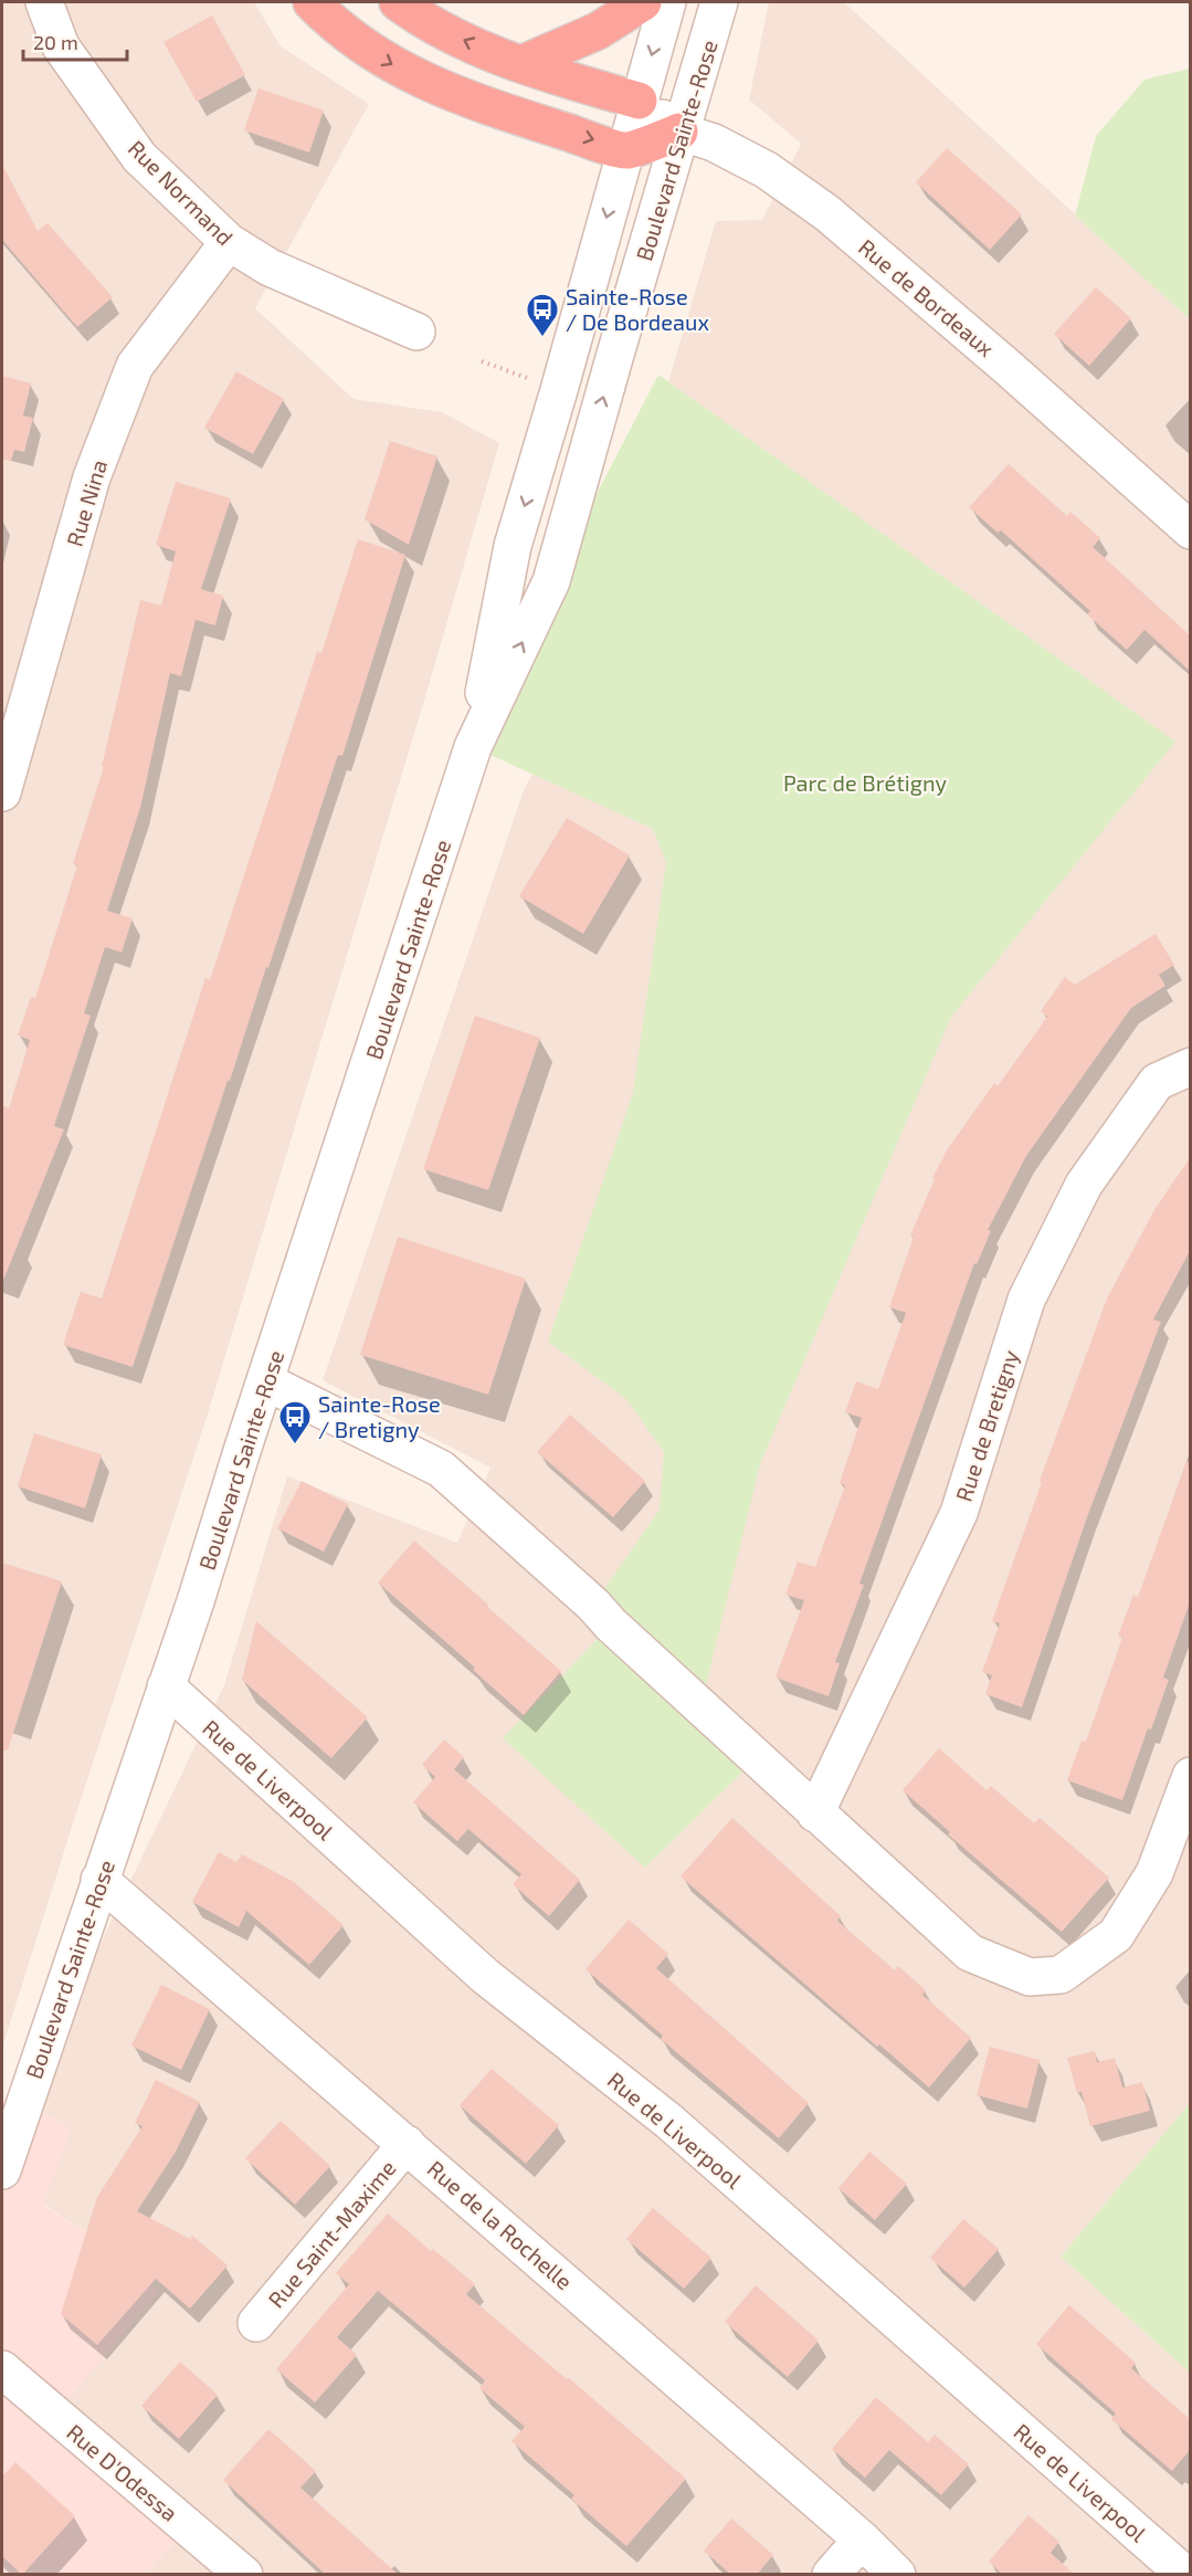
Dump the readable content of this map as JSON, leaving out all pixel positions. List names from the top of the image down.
{
  "streets": {
    "street": [
      "Boulevard Sainte-Rose",
      "Rue Normand",
      "Rue de Bordeaux",
      "Rue Nina",
      "Rue de Bretigny",
      "Rue de Liverpool",
      "Rue de la Rochelle",
      "Rue Saint-Maxime",
      "Rue D'Odessa"
    ]
  },
  "crossings": [
    ["Boulevard Sainte-Rose", "Rue de Bordeaux"],
    ["Boulevard Sainte-Rose", "Rue de Liverpool"],
    ["Boulevard Sainte-Rose", "Rue de la Rochelle"],
    ["Rue Normand", "Rue Nina"],
    ["Rue de la Rochelle", "Rue Saint-Maxime"]
  ],
  "parks": ["Parc de Brétigny"],
  "places": {
    "bus stop": ["Sainte-Rose / De Bordeaux", "Sainte-Rose / Bretigny"]
  },
  "scale_bar": "20 m"
}
